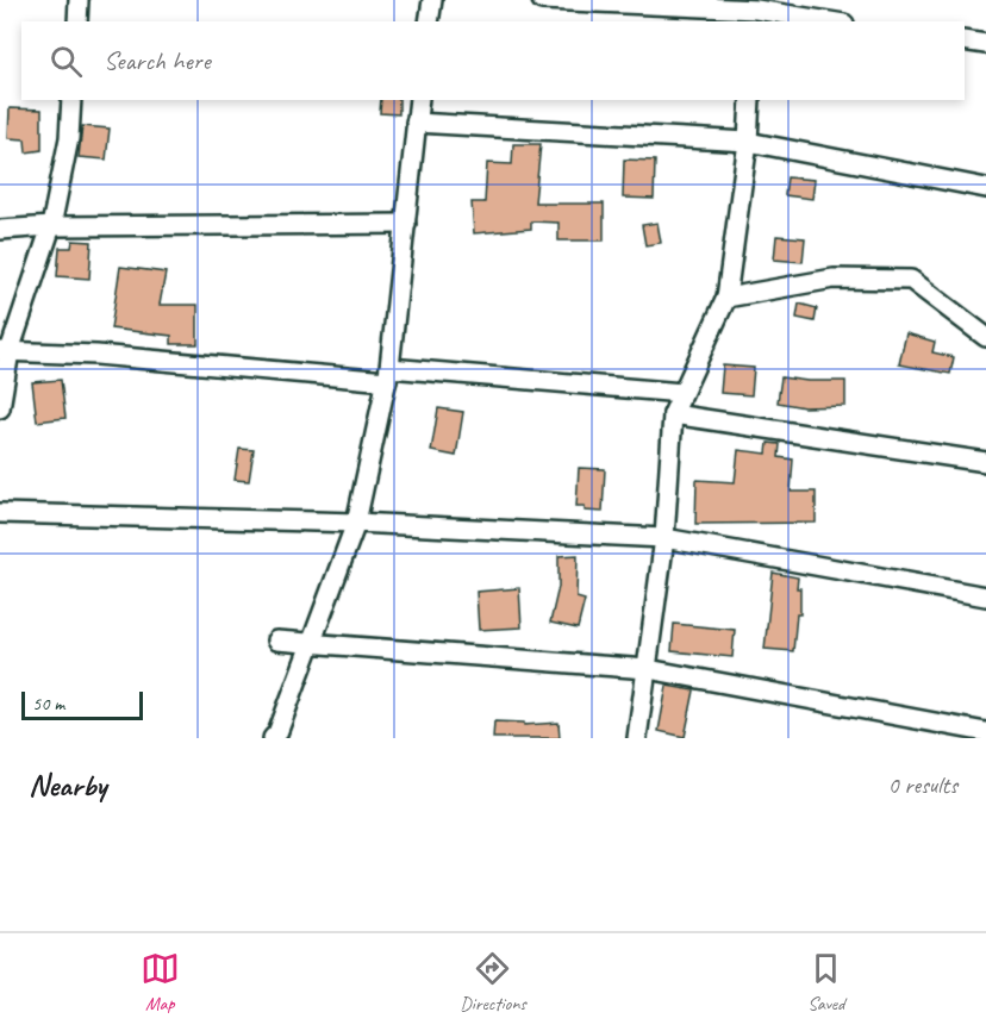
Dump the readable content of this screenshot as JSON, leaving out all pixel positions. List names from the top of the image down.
{
  "scale_bar": "50 m",
  "page": {
    "search": "Search here",
    "scale": "50 m",
    "heading": ["Nearby", "0 results"],
    "nav": ["Map", "Directions", "Saved"]
  }
}
